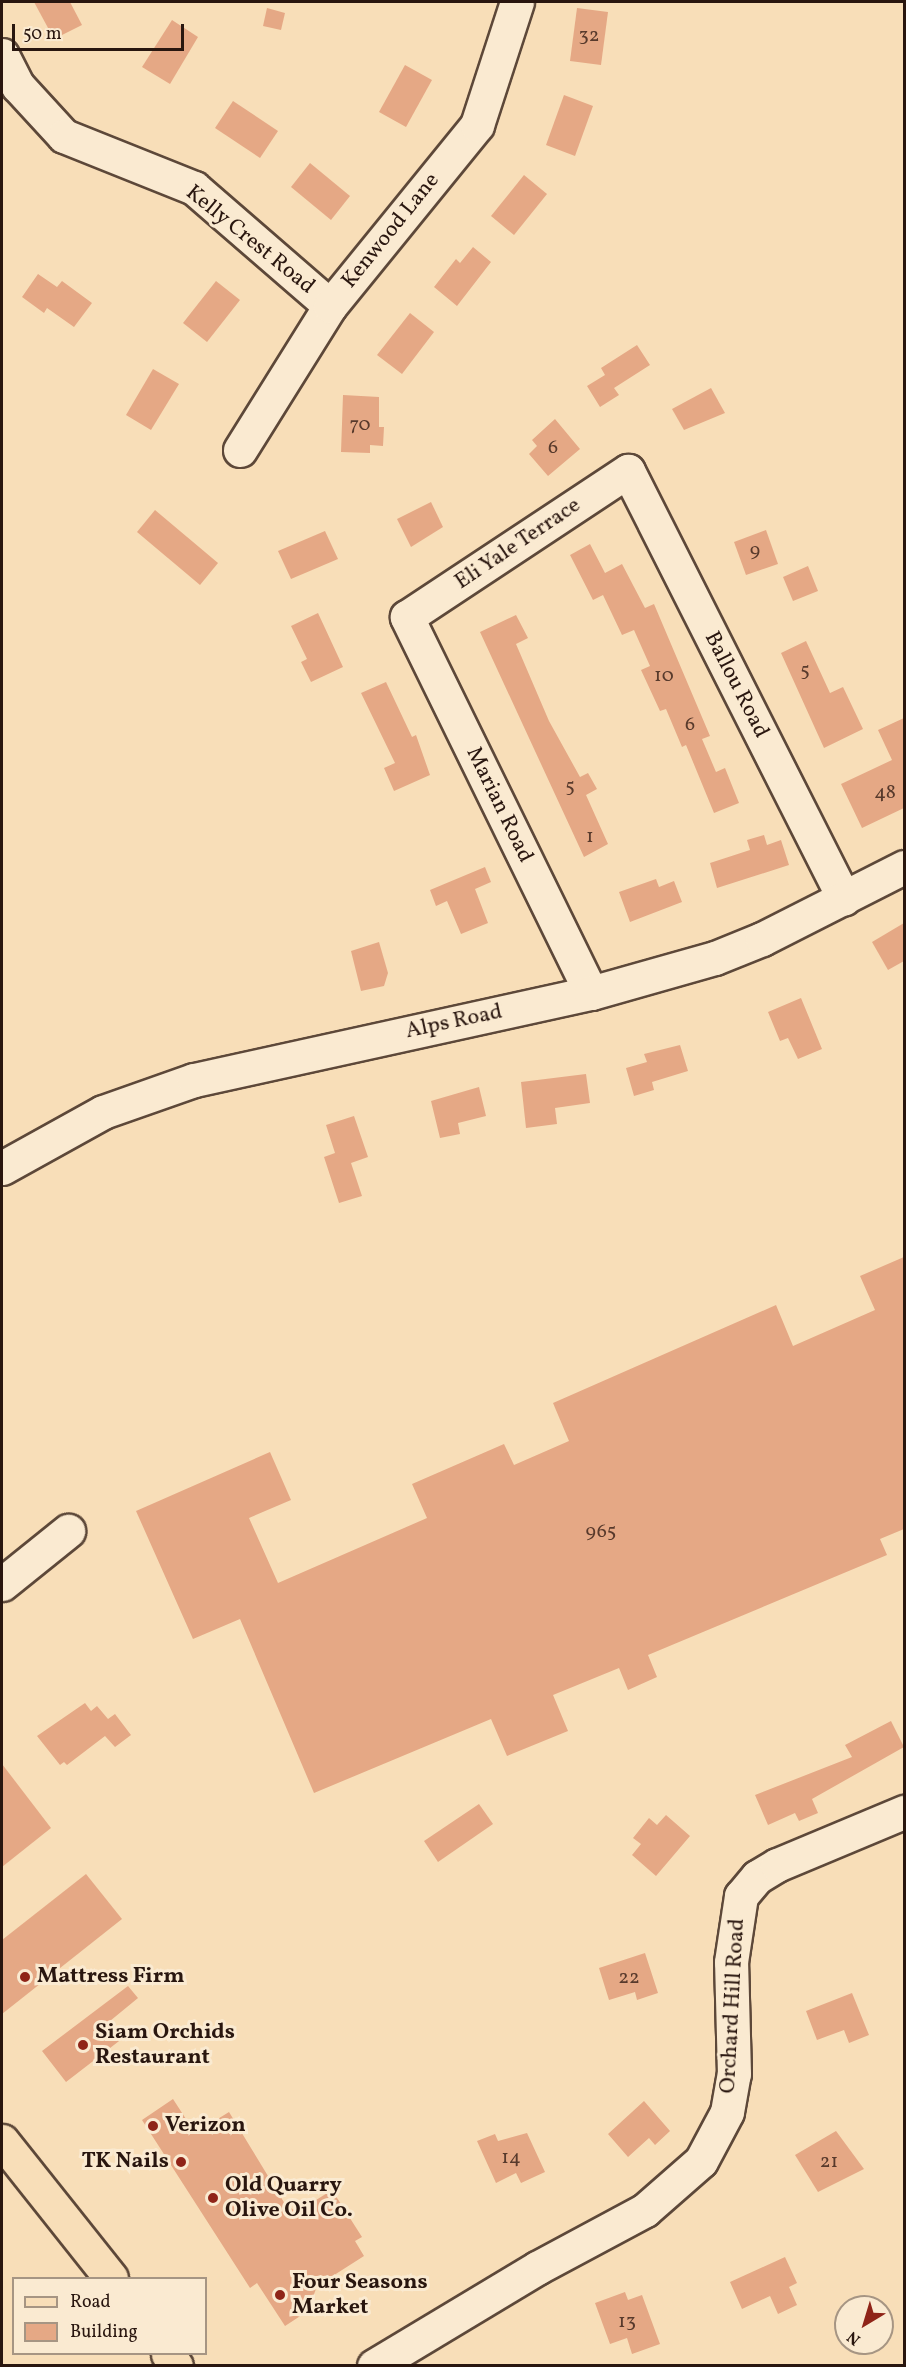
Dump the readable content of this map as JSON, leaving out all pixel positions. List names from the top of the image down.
{
  "streets": {
    "street": [
      "Kenwood Lane",
      "Kelly Crest Road",
      "Eli Yale Terrace",
      "Ballou Road",
      "Marian Road",
      "Alps Road",
      "Orchard Hill Road"
    ]
  },
  "crossings": [
    ["Kenwood Lane", "Kelly Crest Road"],
    ["Eli Yale Terrace", "Ballou Road"],
    ["Eli Yale Terrace", "Marian Road"],
    ["Ballou Road", "Alps Road"],
    ["Marian Road", "Alps Road"]
  ],
  "places": [
    "Mattress Firm",
    "Siam Orchids Restaurant",
    "Verizon",
    "TK Nails",
    "Old Quarry Olive Oil Co.",
    "Four Seasons Market"
  ],
  "house_numbers": [
    "32",
    "70",
    "6",
    "9",
    "5",
    "10",
    "6",
    "5",
    "48",
    "1",
    "965",
    "22",
    "14",
    "21",
    "13"
  ],
  "legend": ["Road", "Building"],
  "scale_bar": "50 m",
  "north": "bottom left"
}
